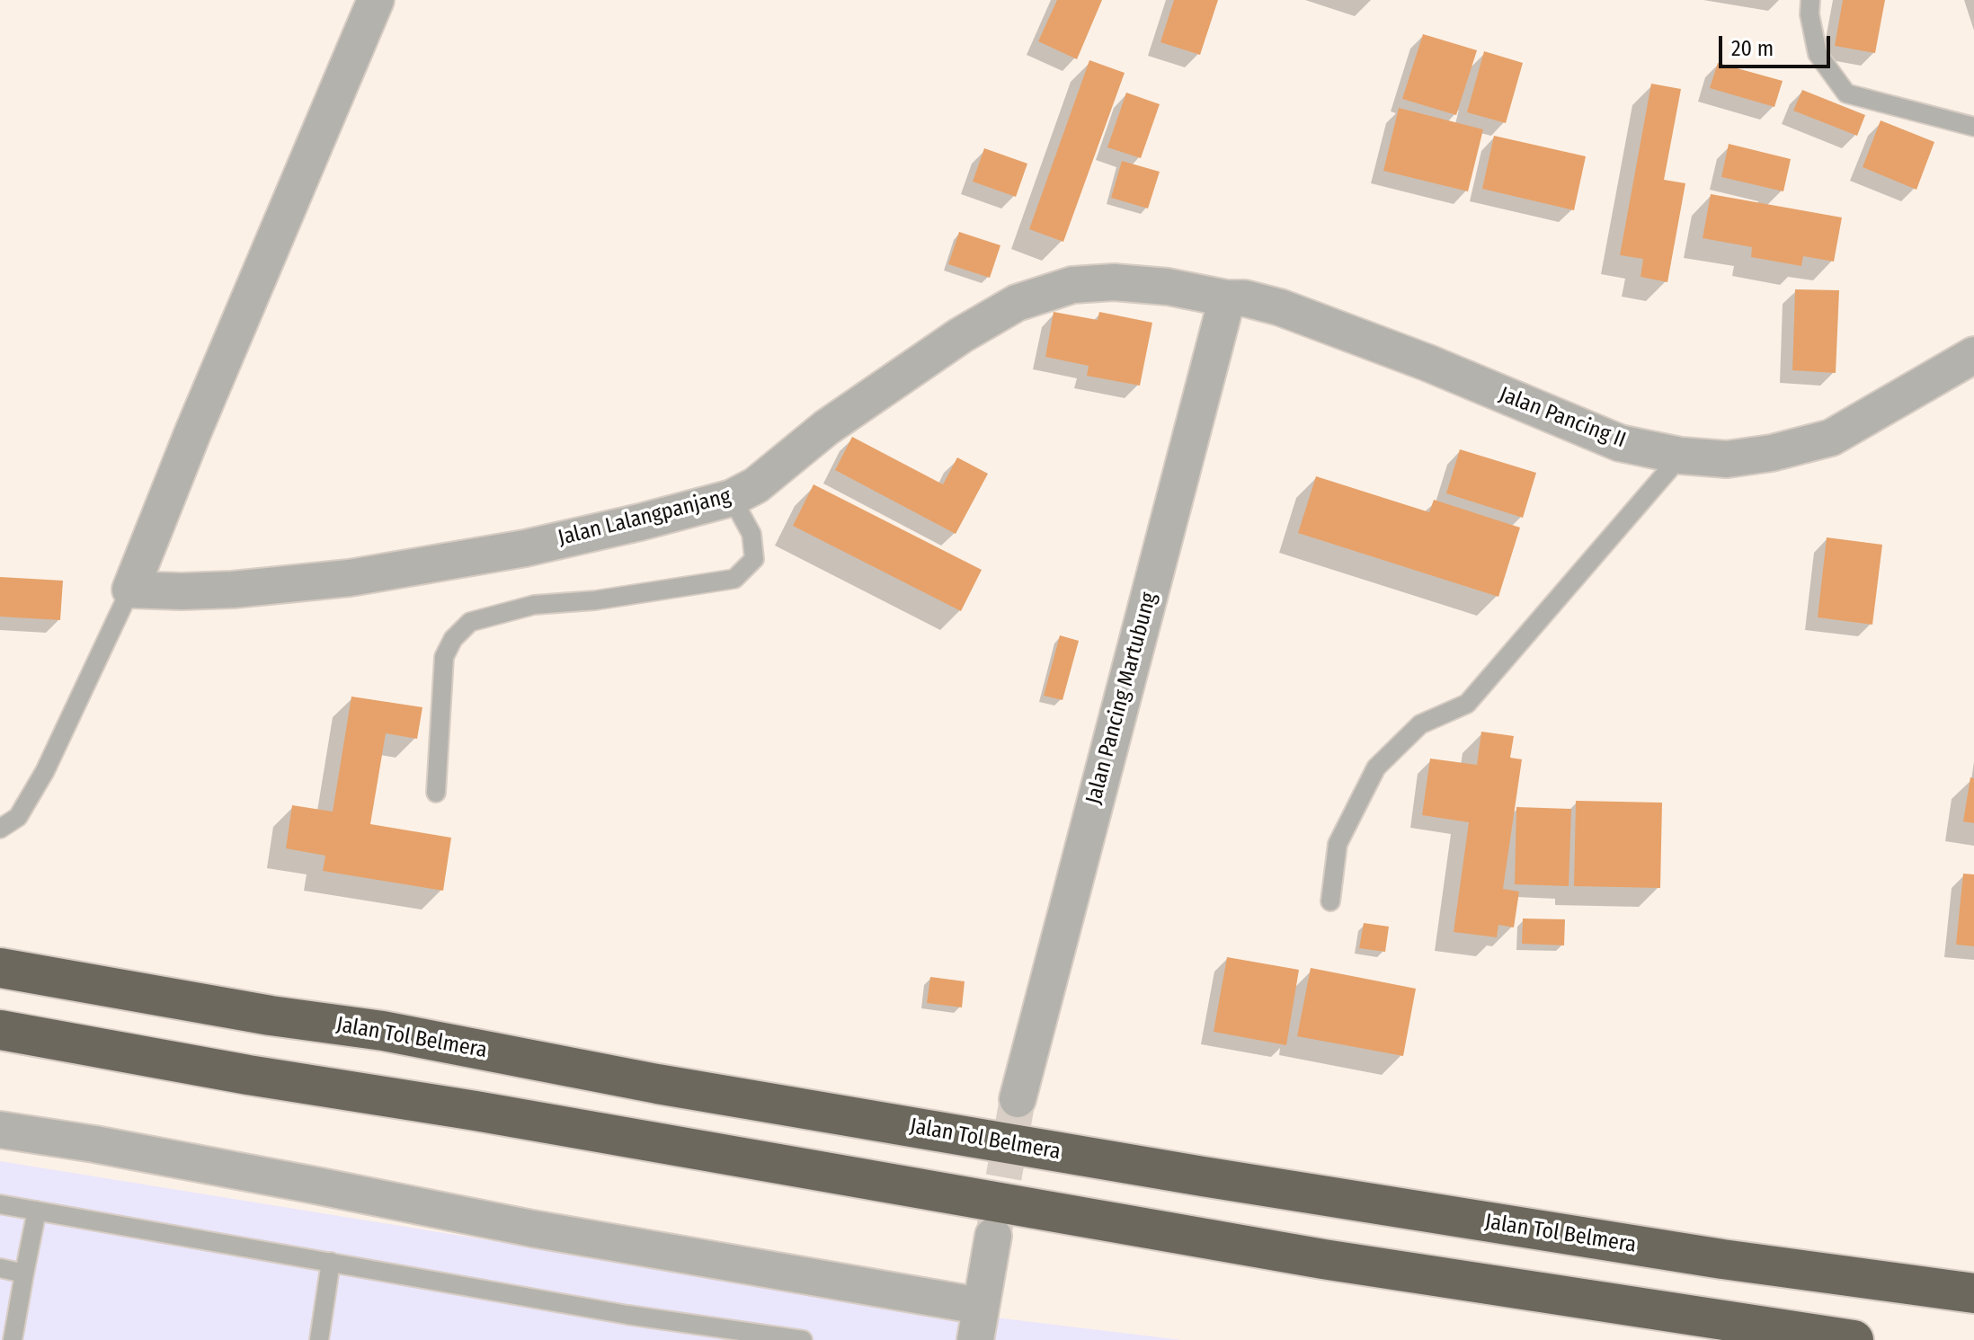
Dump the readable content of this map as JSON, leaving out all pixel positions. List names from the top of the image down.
{
  "streets": {
    "highway": ["Jalan Tol Belmera"],
    "street": ["Jalan Pancing II", "Jalan Lalangpanjang", "Jalan Pancing Martubung"]
  },
  "crossings": [
    ["Jalan Pancing II", "Jalan Lalangpanjang"],
    ["Jalan Pancing II", "Jalan Pancing Martubung"],
    ["Jalan Lalangpanjang", "Jalan Pancing Martubung"]
  ],
  "scale_bar": "20 m"
}
